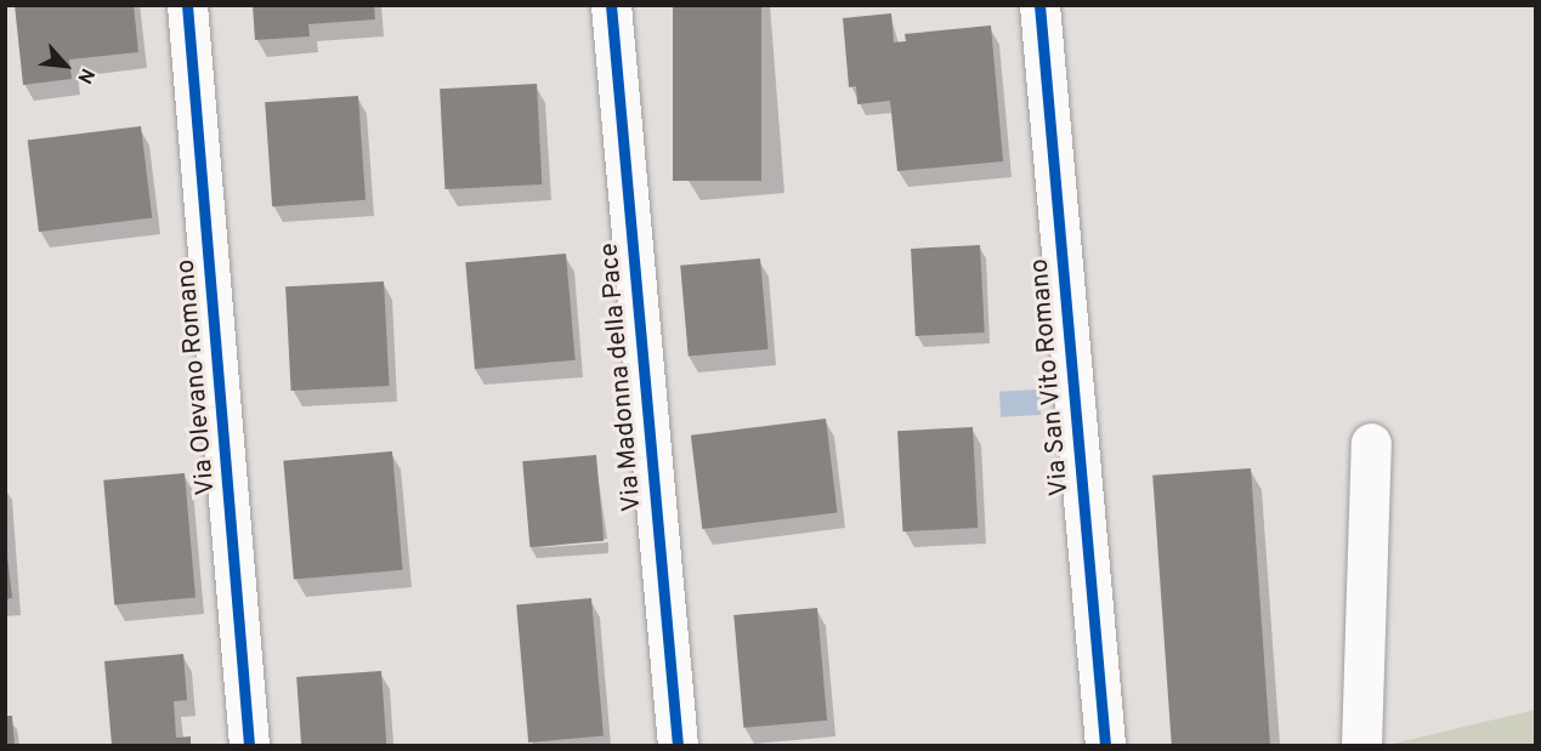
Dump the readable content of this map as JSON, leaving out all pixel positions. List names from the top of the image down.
{
  "streets": {
    "street": ["Via Olevano Romano", "Via Madonna della Pace", "Via San Vito Romano"]
  },
  "north": "bottom right"
}
